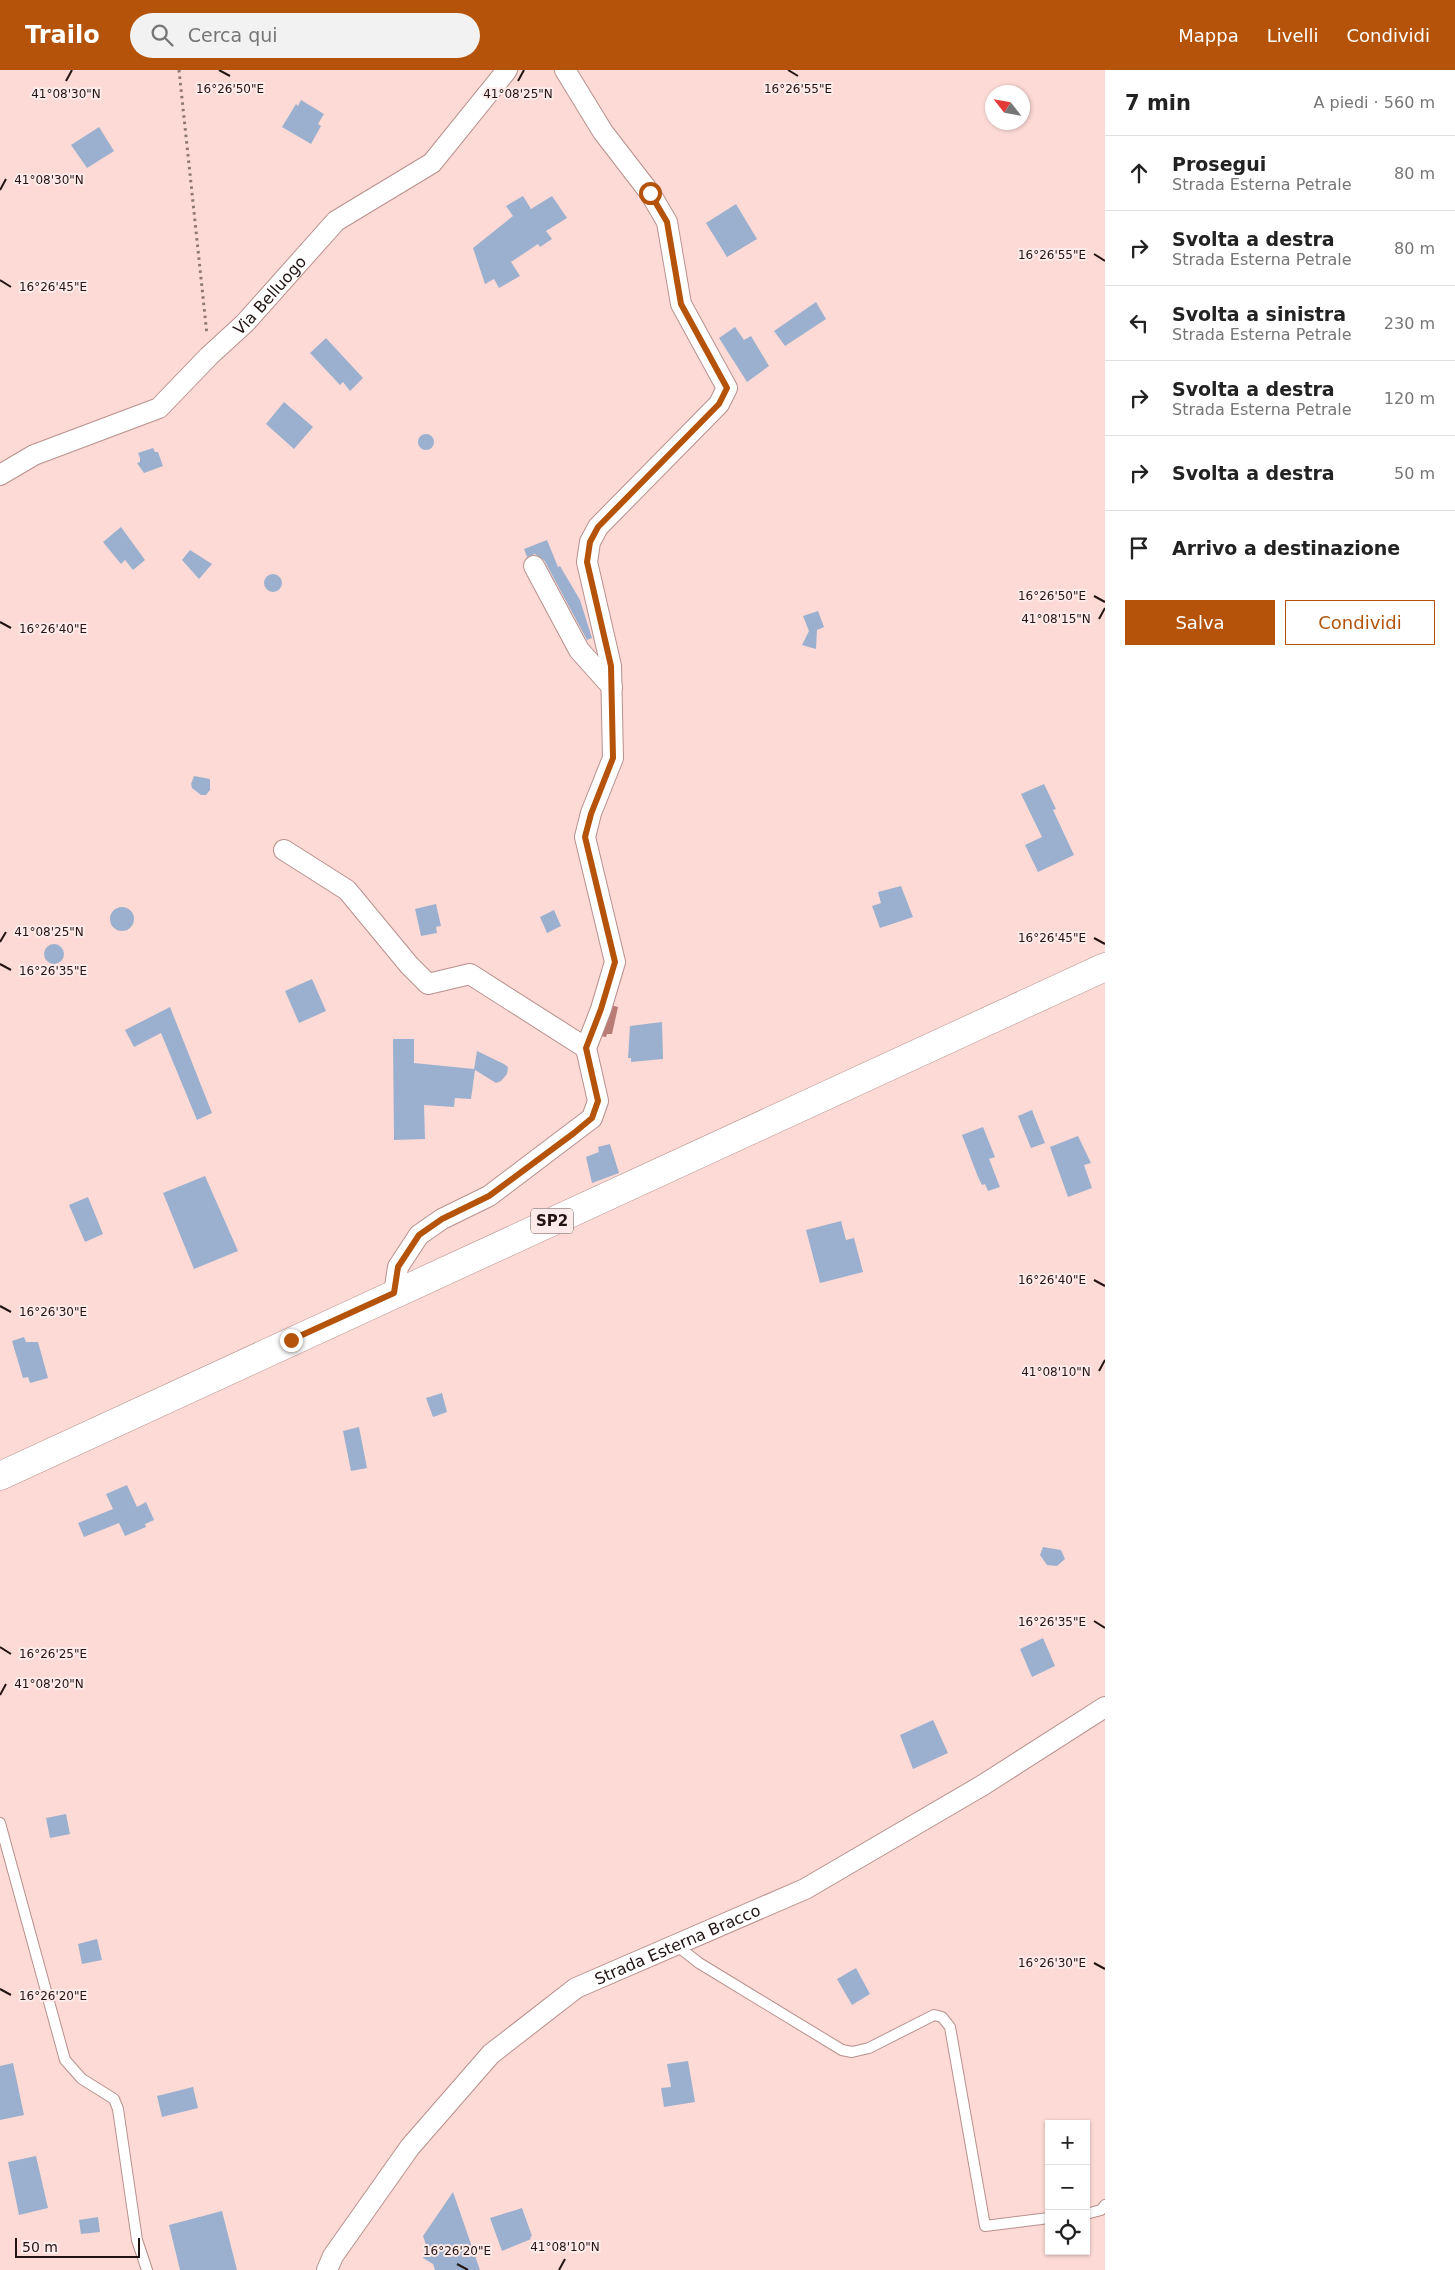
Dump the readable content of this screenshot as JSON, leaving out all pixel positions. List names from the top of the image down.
{
  "streets": {
    "main road": ["SP2"],
    "street": ["Via Belluogo", "Strada Esterna Bracco"]
  },
  "scale_bar": "50 m",
  "north": "top left",
  "page": {
    "header": "Trailo",
    "search": "Cerca qui",
    "nav": ["Mappa", "Livelli", "Condividi"],
    "heading": ["7 min", "A piedi · 560 m"],
    "list": [
      ["Prosegui", "Strada Esterna Petrale", "80 m"],
      ["Svolta a destra", "Strada Esterna Petrale", "80 m"],
      ["Svolta a sinistra", "Strada Esterna Petrale", "230 m"],
      ["Svolta a destra", "Strada Esterna Petrale", "120 m"],
      ["Svolta a destra", "50 m"],
      "Arrivo a destinazione"
    ],
    "buttons": ["Salva", "Condividi"],
    "map_buttons": ["+", "−"],
    "scale": "50 m"
  },
  "coordinates": [
    "16°26'50\"E",
    "16°26'55\"E",
    "41°08'30\"N",
    "41°08'25\"N",
    "16°26'45\"E",
    "41°08'15\"N",
    "16°26'40\"E",
    "16°26'35\"E",
    "16°26'30\"E",
    "41°08'10\"N",
    "16°26'25\"E",
    "41°08'20\"N",
    "16°26'20\"E"
  ]
}
